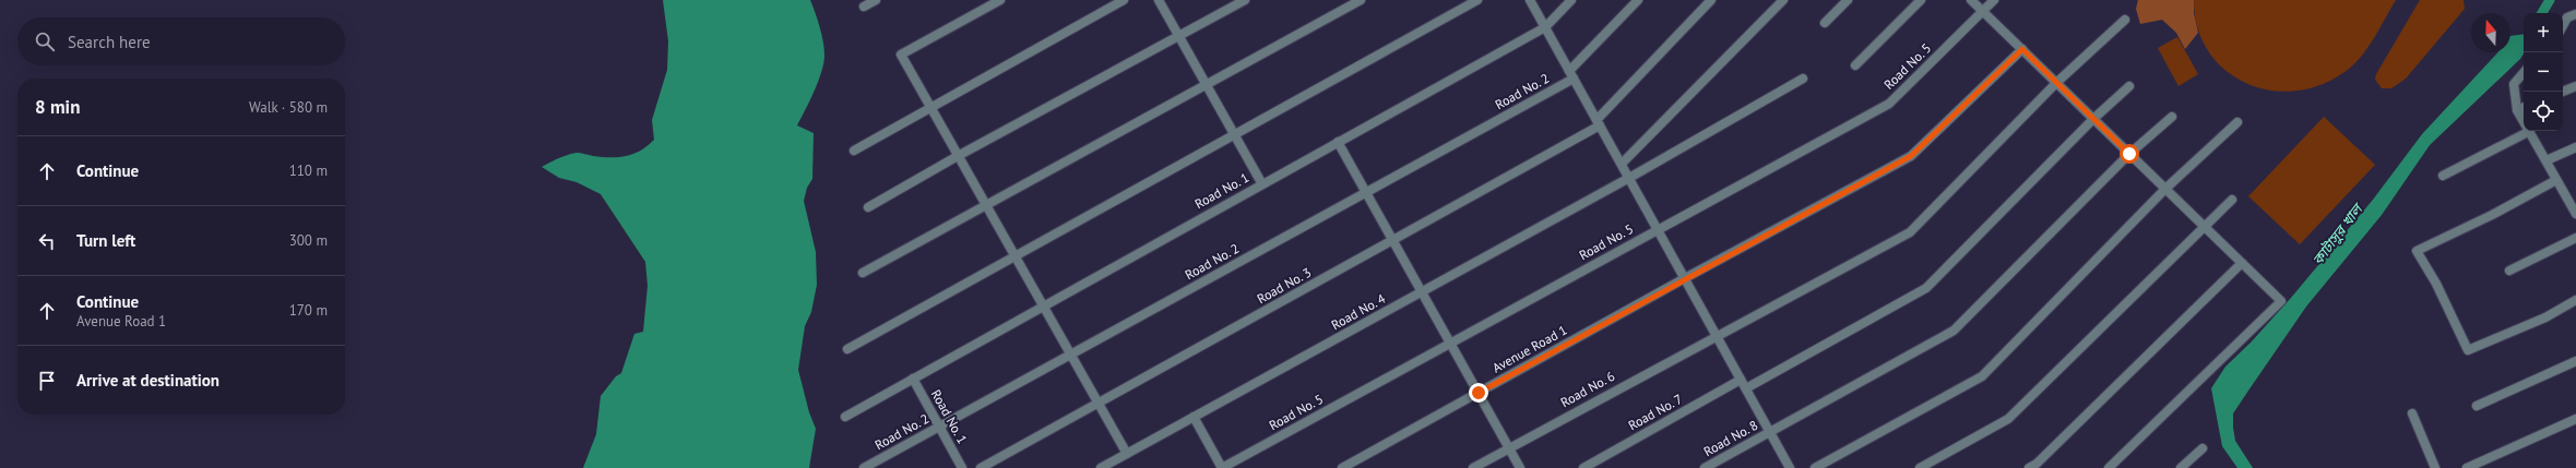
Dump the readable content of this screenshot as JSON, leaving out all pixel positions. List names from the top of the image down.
{
  "streets": {
    "street": [
      "Road No. 5",
      "Road No. 2",
      "Road No. 1",
      "Road No. 3",
      "Road No. 4",
      "Avenue Road 1",
      "Road No. 6",
      "Road No. 7",
      "Road No. 8"
    ]
  },
  "crossings": [
    ["Road No. 2", "Road No. 1"]
  ],
  "water": ["কাটাসুর খাল"],
  "north": "top",
  "page": {
    "map_buttons": ["+", "−"],
    "search": "Search here",
    "heading": ["8 min", "Walk · 580 m"],
    "list": [
      ["Continue", "110 m"],
      ["Turn left", "300 m"],
      ["Continue", "Avenue Road 1", "170 m"],
      "Arrive at destination"
    ]
  }
}
